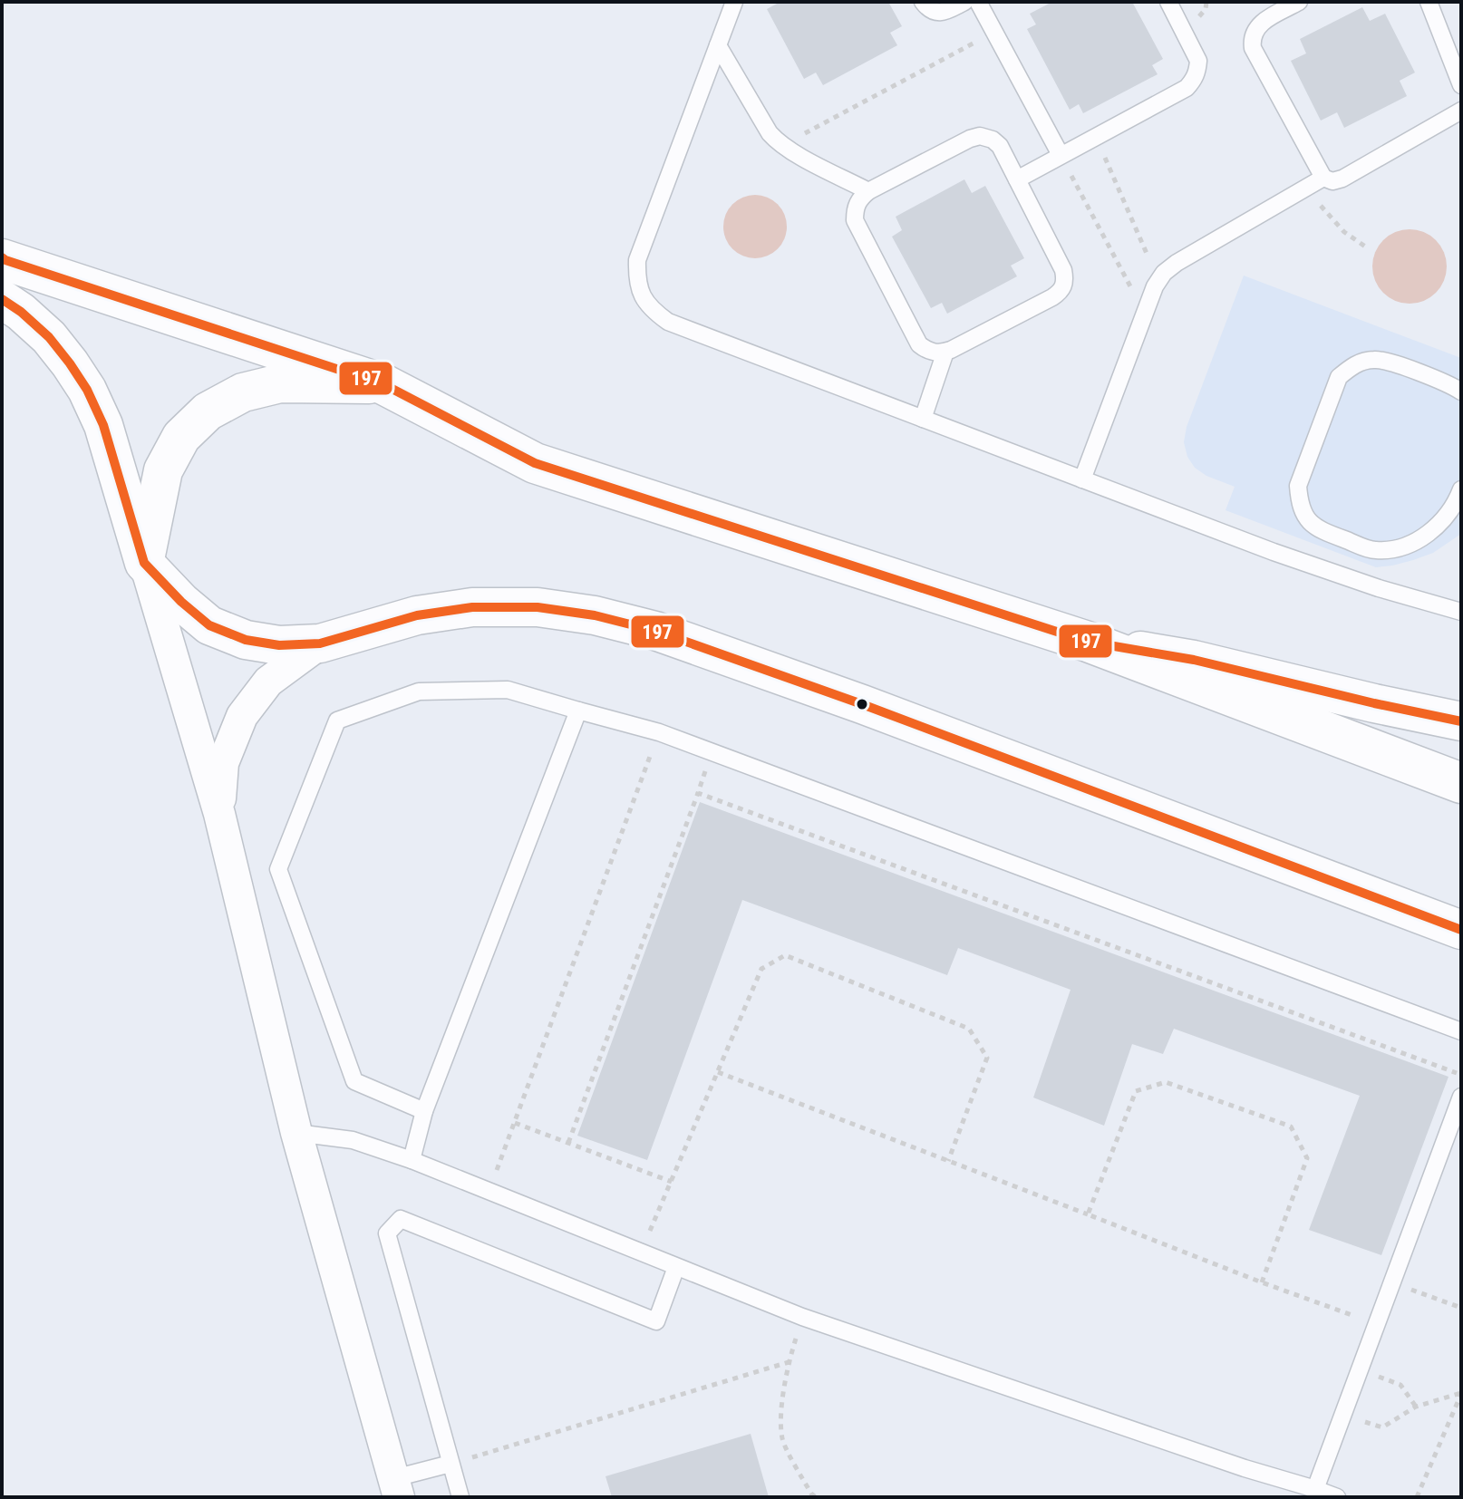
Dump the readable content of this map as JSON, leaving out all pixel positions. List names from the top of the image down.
{
  "lines": ["transit line 197"]
}
